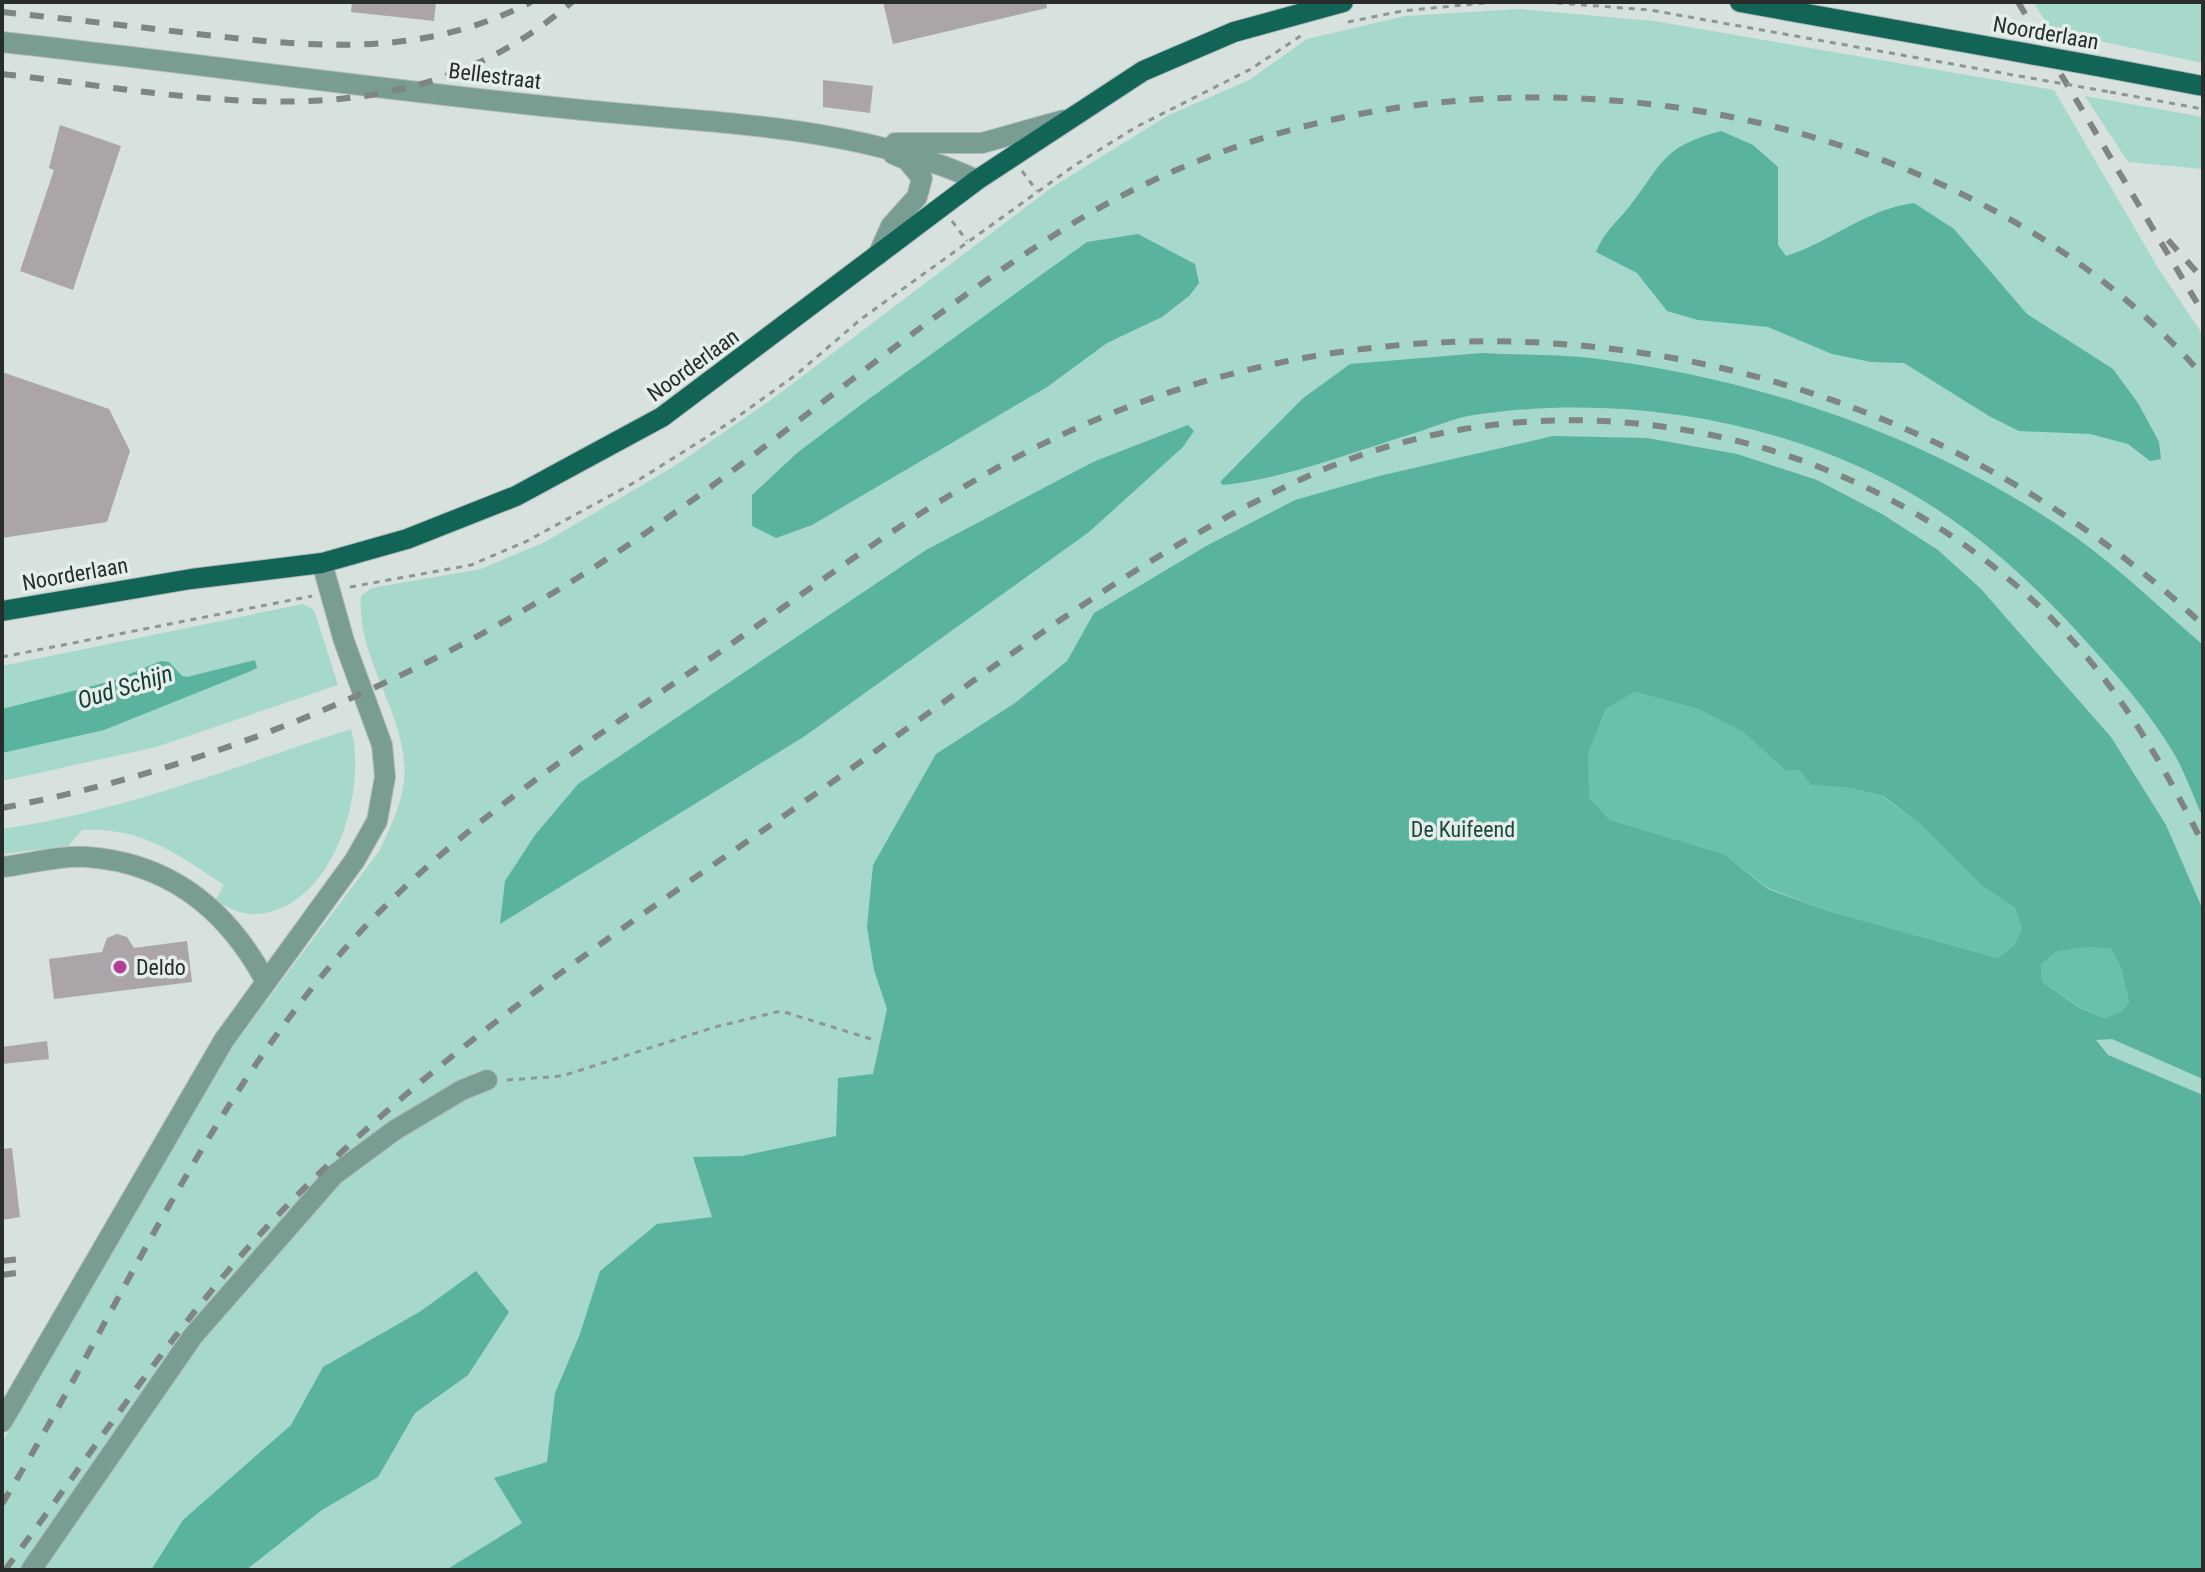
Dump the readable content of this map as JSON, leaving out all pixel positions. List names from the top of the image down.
{
  "streets": {
    "main road": ["Noorderlaan"],
    "street": ["Bellestraat"]
  },
  "crossings": [
    ["Noorderlaan", "Bellestraat"]
  ],
  "water": ["Oud Schijn"],
  "parks": ["De Kuifeend"],
  "places": ["Deldo"]
}
